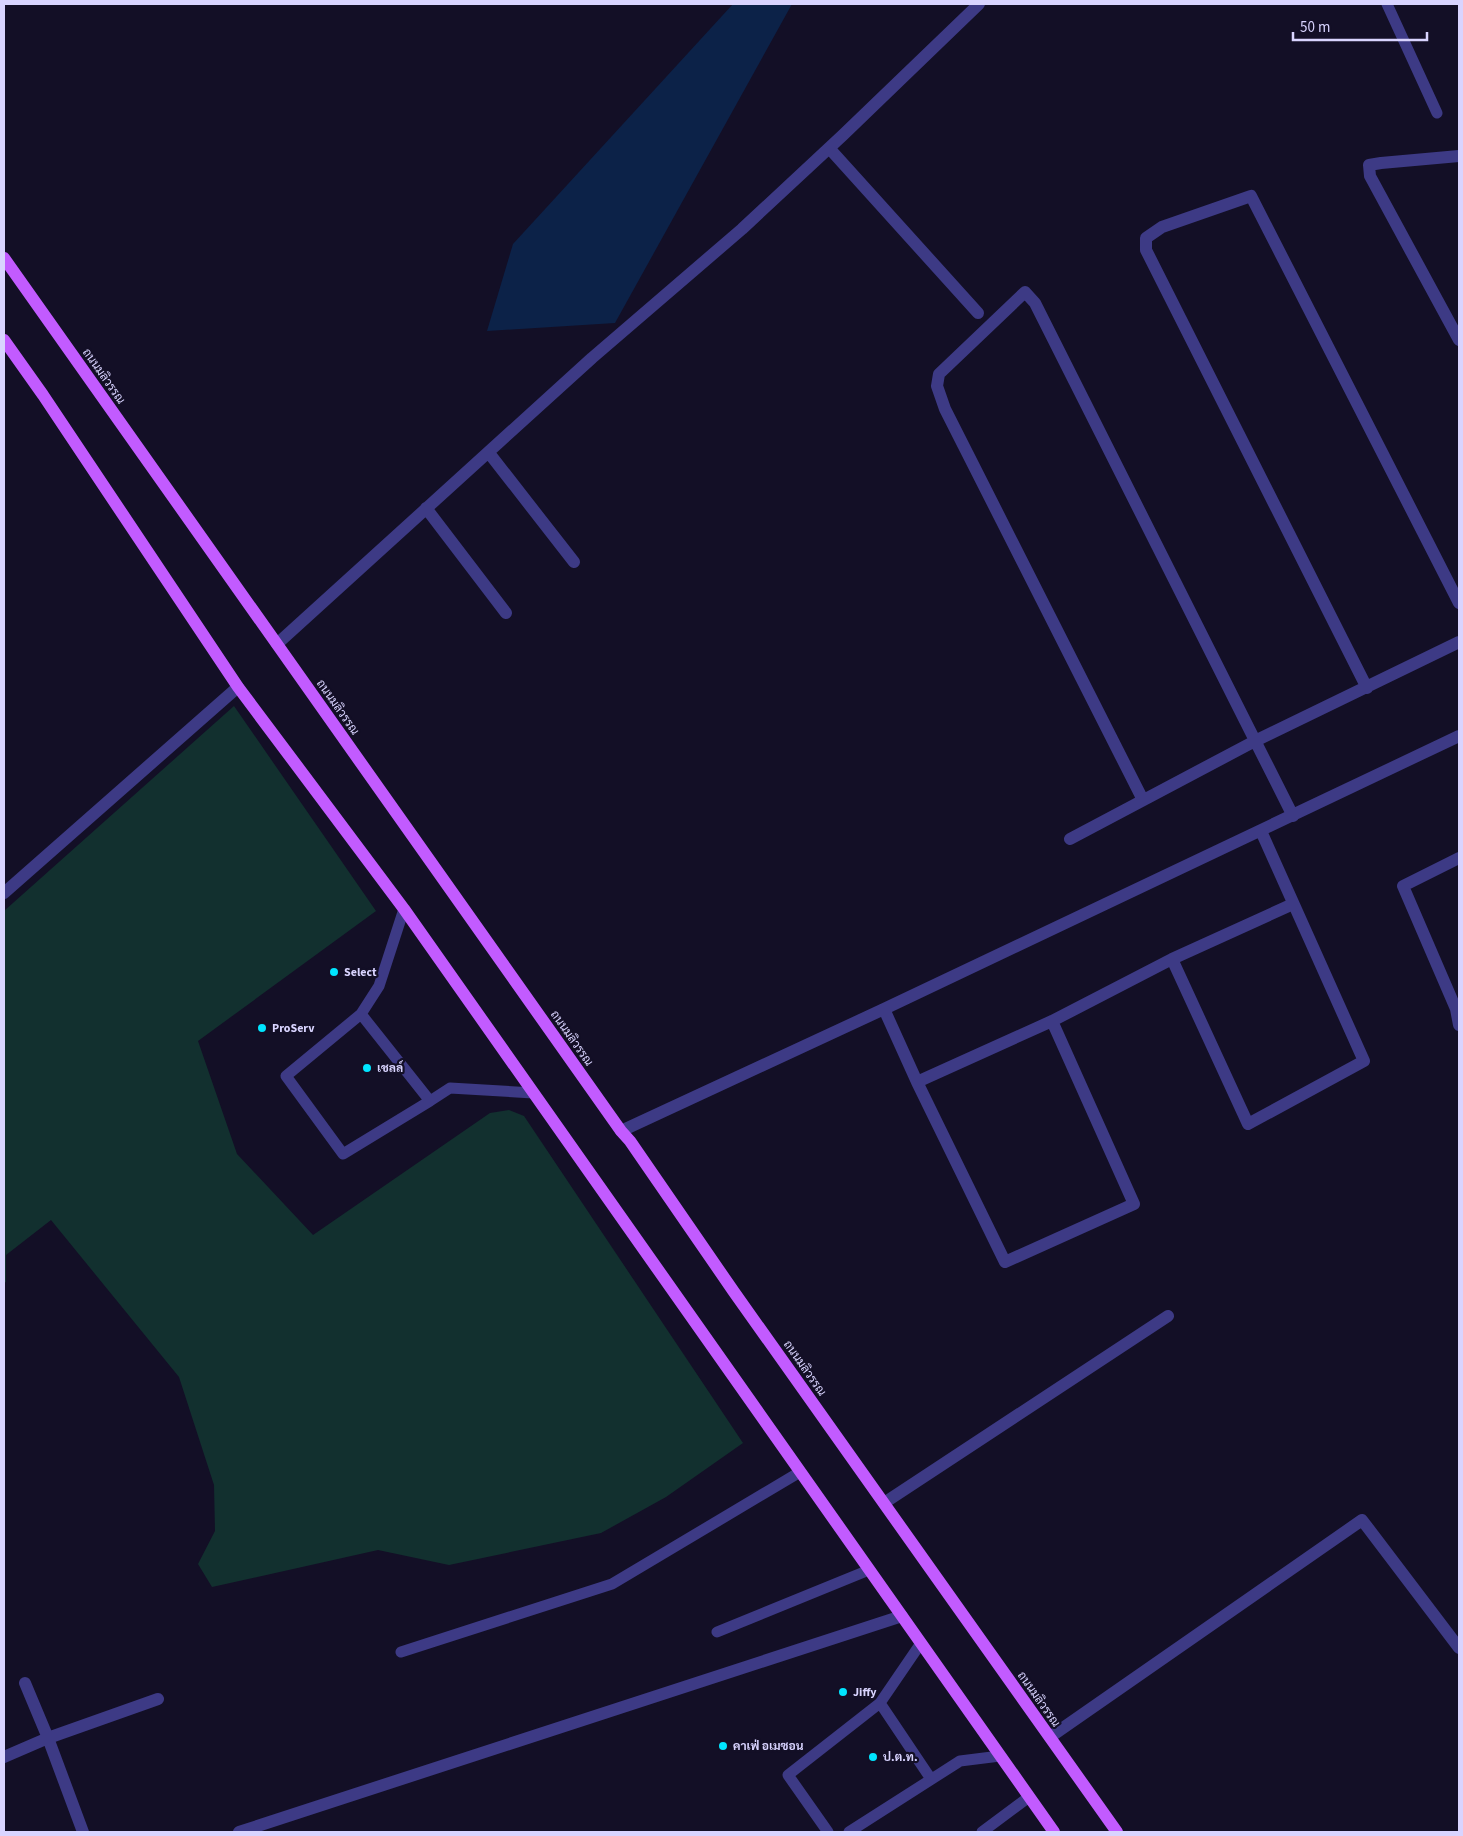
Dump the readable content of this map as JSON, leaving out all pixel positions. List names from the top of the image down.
{
  "streets": {
    "main road": ["ถนนมลิวรรณ"]
  },
  "places": [
    "Select",
    "ProServ",
    "เชลล์",
    "Jiffy",
    "คาเฟ่ อเมซอน",
    "ป.ต.ท."
  ],
  "scale_bar": "50 m"
}
